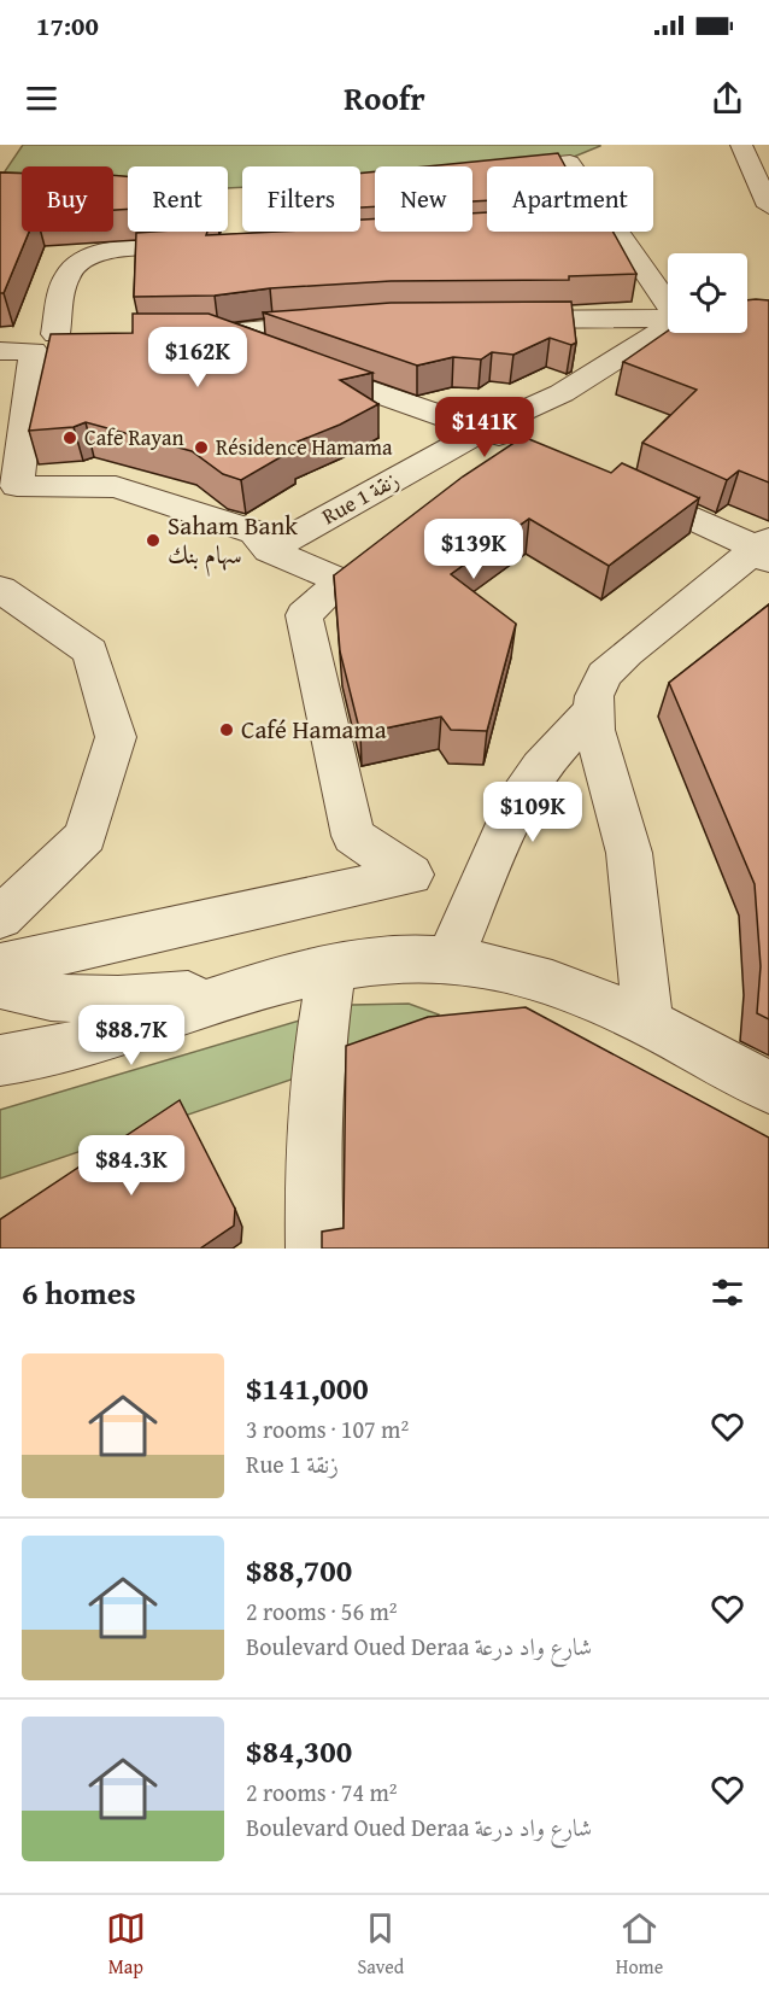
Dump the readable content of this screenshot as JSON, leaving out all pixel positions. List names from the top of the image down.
{
  "streets": {
    "street": ["Rue 1 زنقة"]
  },
  "places": [
    "Cafe Rayan",
    "Résidence Hamama",
    "Saham Bank سهام بنك",
    "Café Hamama"
  ],
  "page": {
    "status": "17:00",
    "header": "Roofr",
    "chip": [
      "Buy",
      "Rent",
      "Filters",
      "New",
      "Apartment"
    ],
    "price": [
      "$162K",
      "$141K",
      "$139K",
      "$109K",
      "$88.7K",
      "$84.3K"
    ],
    "heading": "6 homes",
    "list": [
      {
        "name": "$141,000",
        "note": "3 rooms · 107 m² · Rue 1 زنقة"
      },
      {
        "name": "$88,700",
        "note": "2 rooms · 56 m² · Boulevard Oued Deraa شارع واد درعة"
      },
      {
        "name": "$84,300",
        "note": "2 rooms · 74 m² · Boulevard Oued Deraa شارع واد درعة"
      }
    ],
    "tabs": ["Map", "Saved", "Home"]
  }
}
